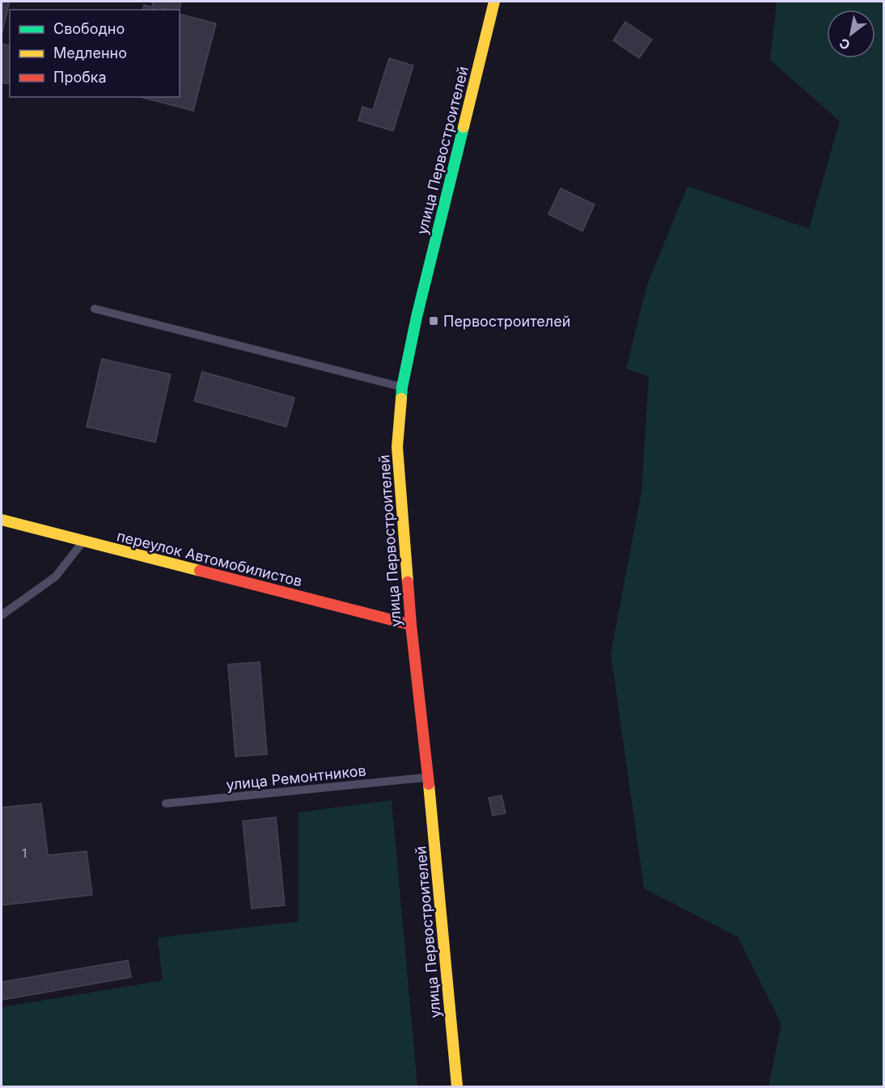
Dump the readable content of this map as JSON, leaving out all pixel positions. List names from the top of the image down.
{
  "streets": {
    "street": ["улица Первостроителей", "переулок Автомобилистов"],
    "lane": ["улица Ремонтников"]
  },
  "crossings": [
    ["улица Первостроителей", "переулок Автомобилистов"],
    ["улица Первостроителей", "улица Ремонтников"]
  ],
  "places": {
    "transit": ["Первостроителей"]
  },
  "house_numbers": ["1"],
  "legend": ["Свободно", "Медленно", "Пробка"],
  "north": "bottom left"
}
